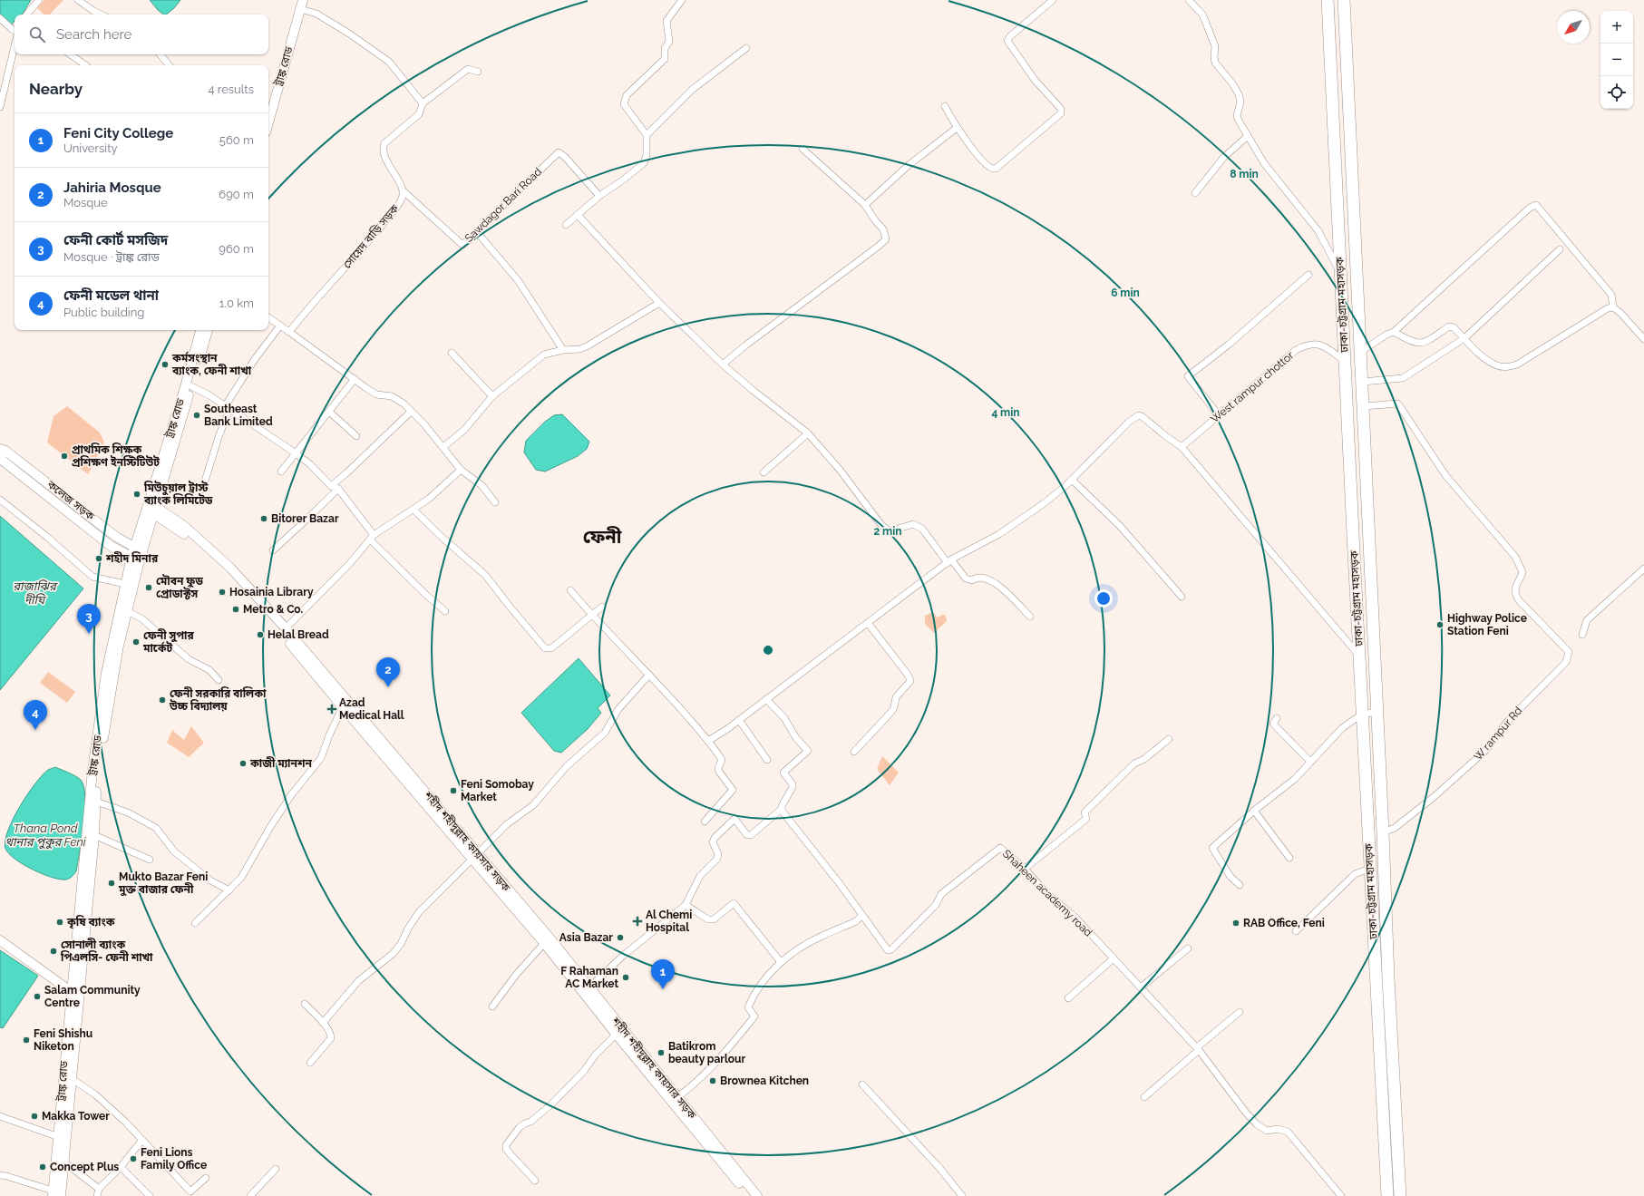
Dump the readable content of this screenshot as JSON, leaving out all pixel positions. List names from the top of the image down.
{
  "streets": {
    "highway": ["ঢাকা-চট্টগ্রাম মহাসড়ক"],
    "main road": ["ট্রাঙ্ক রোড", "কলেজ সড়ক", "শহীদ শহীদুল্লাহ কায়সার সড়ক"],
    "street": [
      "Sawdagor Bari Road",
      "সোয়েদ বাড়ি সড়ক",
      "West rampur chottor",
      "W rampur Rd",
      "Shaheen academy road"
    ]
  },
  "crossings": [
    ["ট্রাঙ্ক রোড", "কলেজ সড়ক"],
    ["ট্রাঙ্ক রোড", "শহীদ শহীদুল্লাহ কায়সার সড়ক"],
    ["Sawdagor Bari Road", "সোয়েদ বাড়ি সড়ক"],
    ["ঢাকা-চট্টগ্রাম মহাসড়ক", "West rampur chottor"],
    ["ঢাকা-চট্টগ্রাম মহাসড়ক", "W rampur Rd"]
  ],
  "districts": ["ফেনী"],
  "water": ["রাজাঝির দীঘি", "Thana Pond থানার পুকুর Feni"],
  "places": {
    "other": [
      "কর্মসংস্থান ব্যাংক, ফেনী শাখা",
      "Southeast Bank Limited",
      "প্রাথমিক শিক্ষক প্রশিক্ষণ ইনস্টিটিউট",
      "মিউচুয়াল ট্রাস্ট ব্যাংক লিমিটেড",
      "Bitorer Bazar",
      "শহীদ মিনার",
      "মৌবন ফুড প্রোডাক্টস",
      "Hosainia Library",
      "Metro & Co.",
      "Highway Police Station Feni",
      "Helal Bread",
      "ফেনী সুপার মার্কেট",
      "ফেনী সরকারি বালিকা উচ্চ বিদ্যালয়",
      "কাজী ম্যানশন",
      "Feni Somobay Market",
      "Mukto Bazar Feni মুক্ত বাজার ফেনী",
      "কৃষি ব্যাংক",
      "RAB Office, Feni",
      "Asia Bazar",
      "সোনালী ব্যাংক পিএলসি- ফেনী শাখা",
      "F Rahaman AC Market",
      "Salam Community Centre",
      "Feni Shishu Niketon",
      "Batikrom beauty parlour",
      "Brownea Kitchen",
      "Makka Tower",
      "Feni Lions Family Office",
      "Concept Plus"
    ],
    "health": ["Azad Medical Hall", "Al Chemi Hospital"]
  },
  "north": "bottom left",
  "page": {
    "map_buttons": ["+", "−"],
    "search": "Search here",
    "heading": ["Nearby", "4 results"],
    "list": [
      {
        "mark": "1",
        "name": "Feni City College",
        "note": "University",
        "value": "560 m"
      },
      {
        "mark": "2",
        "name": "Jahiria Mosque",
        "note": "Mosque",
        "value": "690 m"
      },
      {
        "mark": "3",
        "name": "ফেনী কোর্ট মসজিদ",
        "note": "Mosque · ট্রাঙ্ক রোড",
        "value": "960 m"
      },
      {
        "mark": "4",
        "name": "ফেনী মডেল থানা",
        "note": "Public building",
        "value": "1.0 km"
      }
    ],
    "pins": [
      "3",
      "2",
      "4",
      "1"
    ]
  },
  "rings": [
    "8 min",
    "6 min",
    "4 min",
    "2 min"
  ]
}
